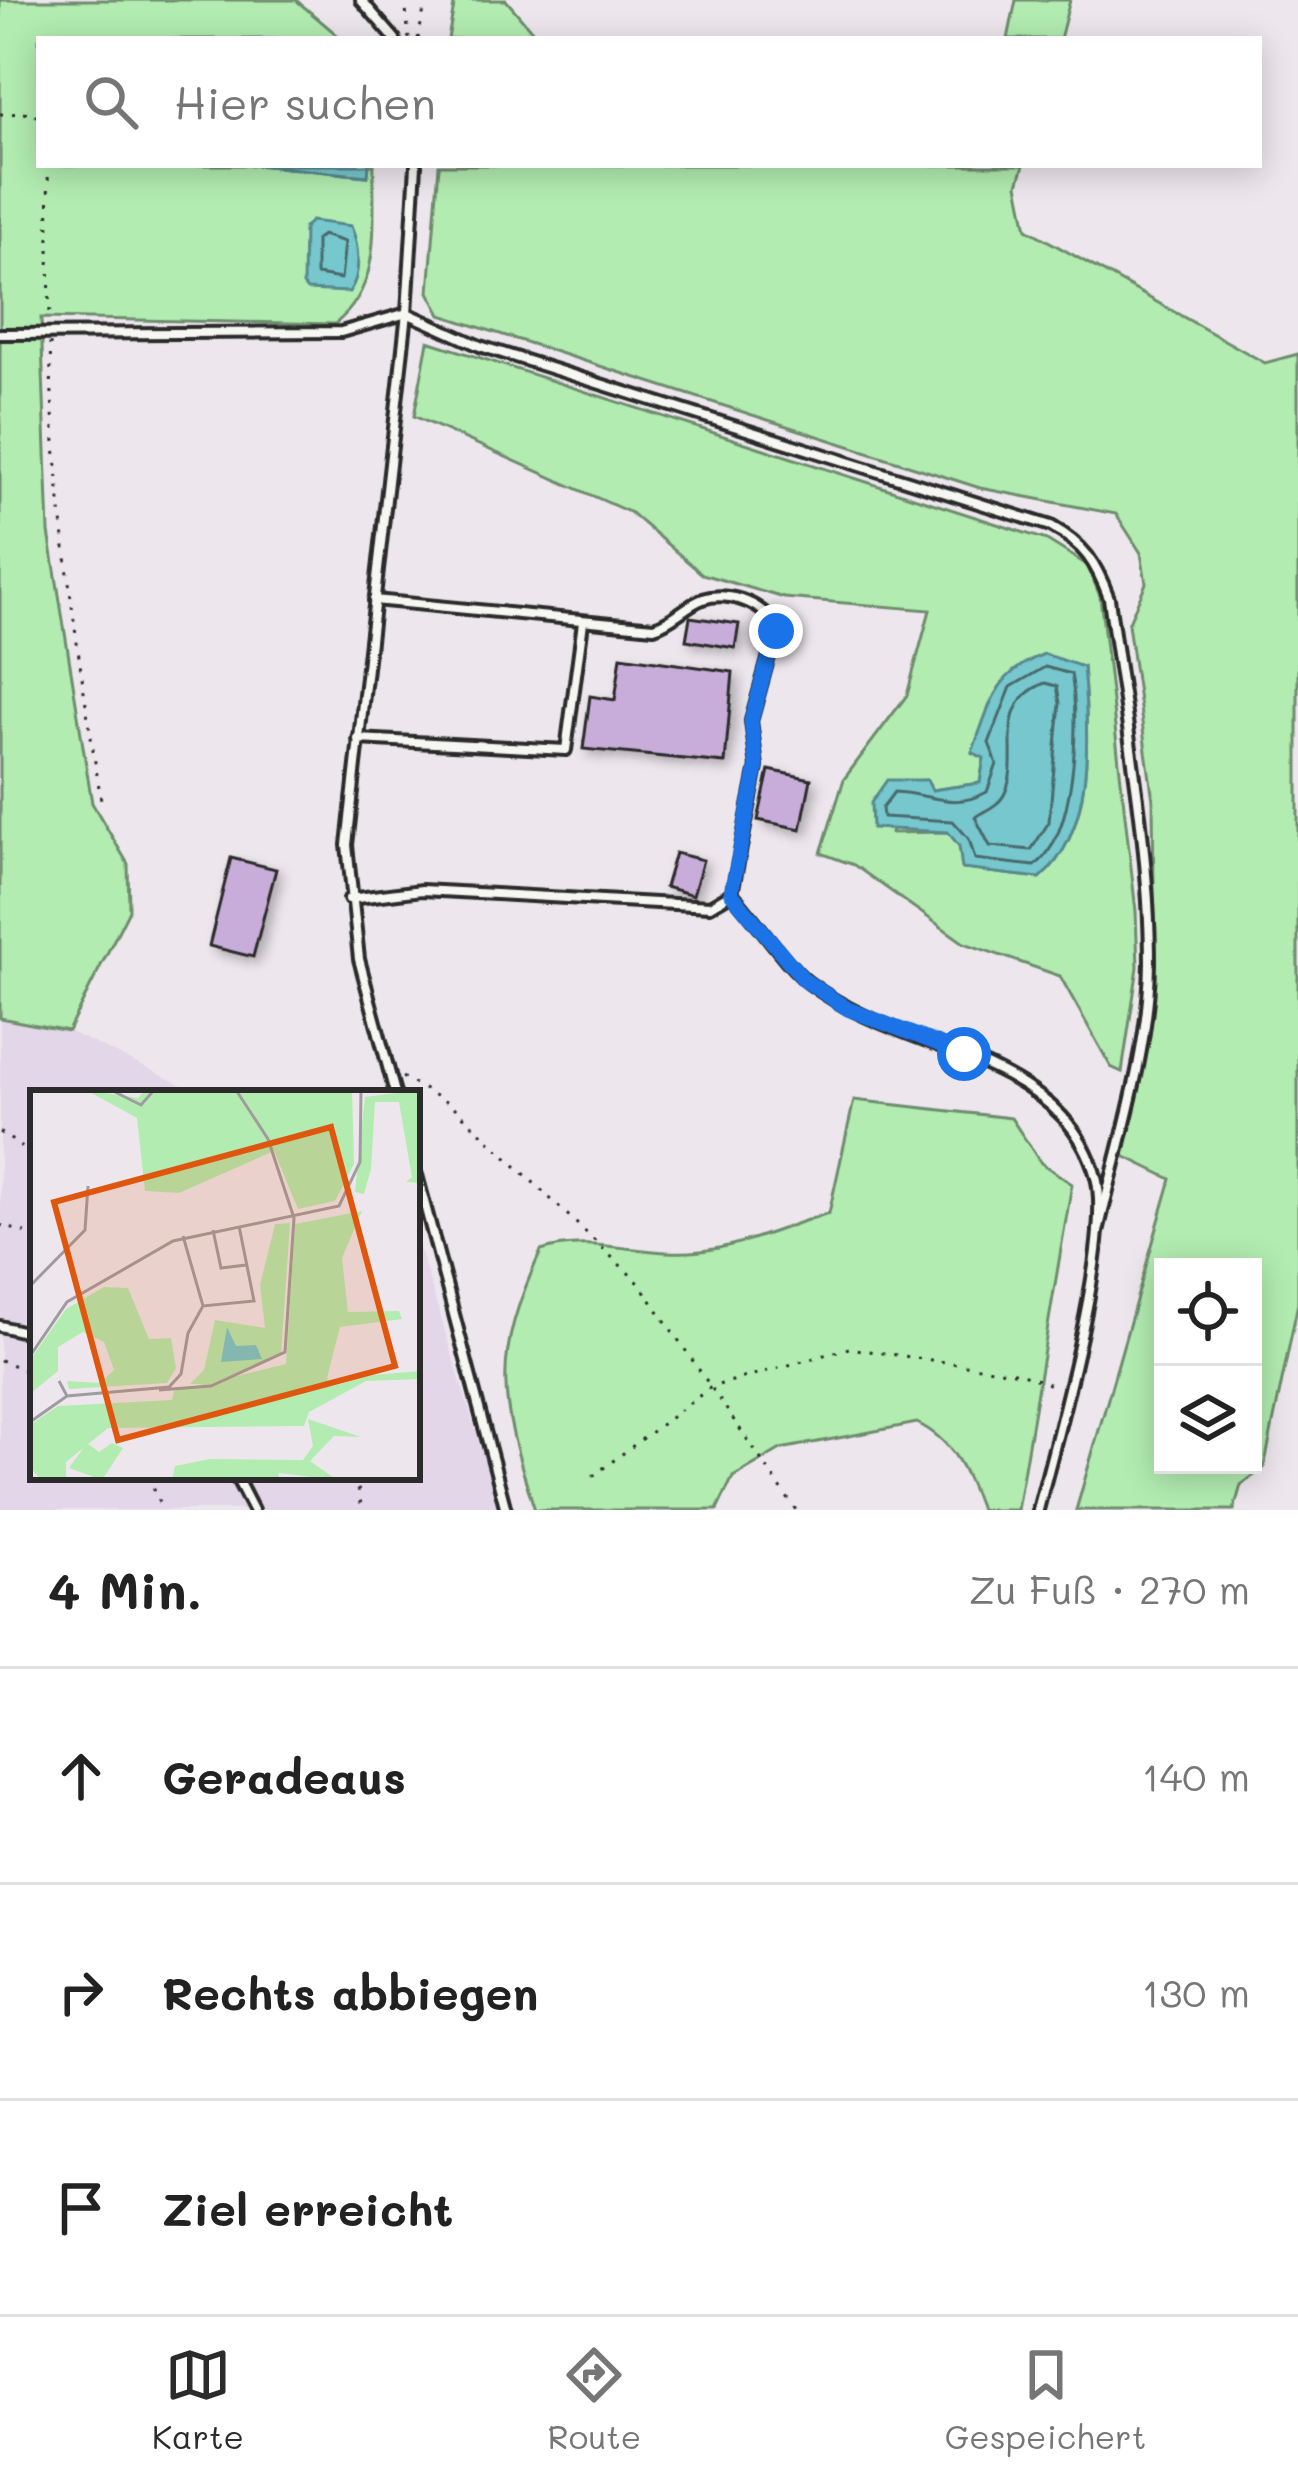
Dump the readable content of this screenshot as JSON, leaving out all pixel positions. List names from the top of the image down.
{
  "page": {
    "search": "Hier suchen",
    "heading": ["4 Min.", "Zu Fuß · 270 m"],
    "list": [
      ["Geradeaus", "140 m"],
      ["Rechts abbiegen", "130 m"],
      "Ziel erreicht"
    ],
    "nav": ["Karte", "Route", "Gespeichert"]
  }
}
